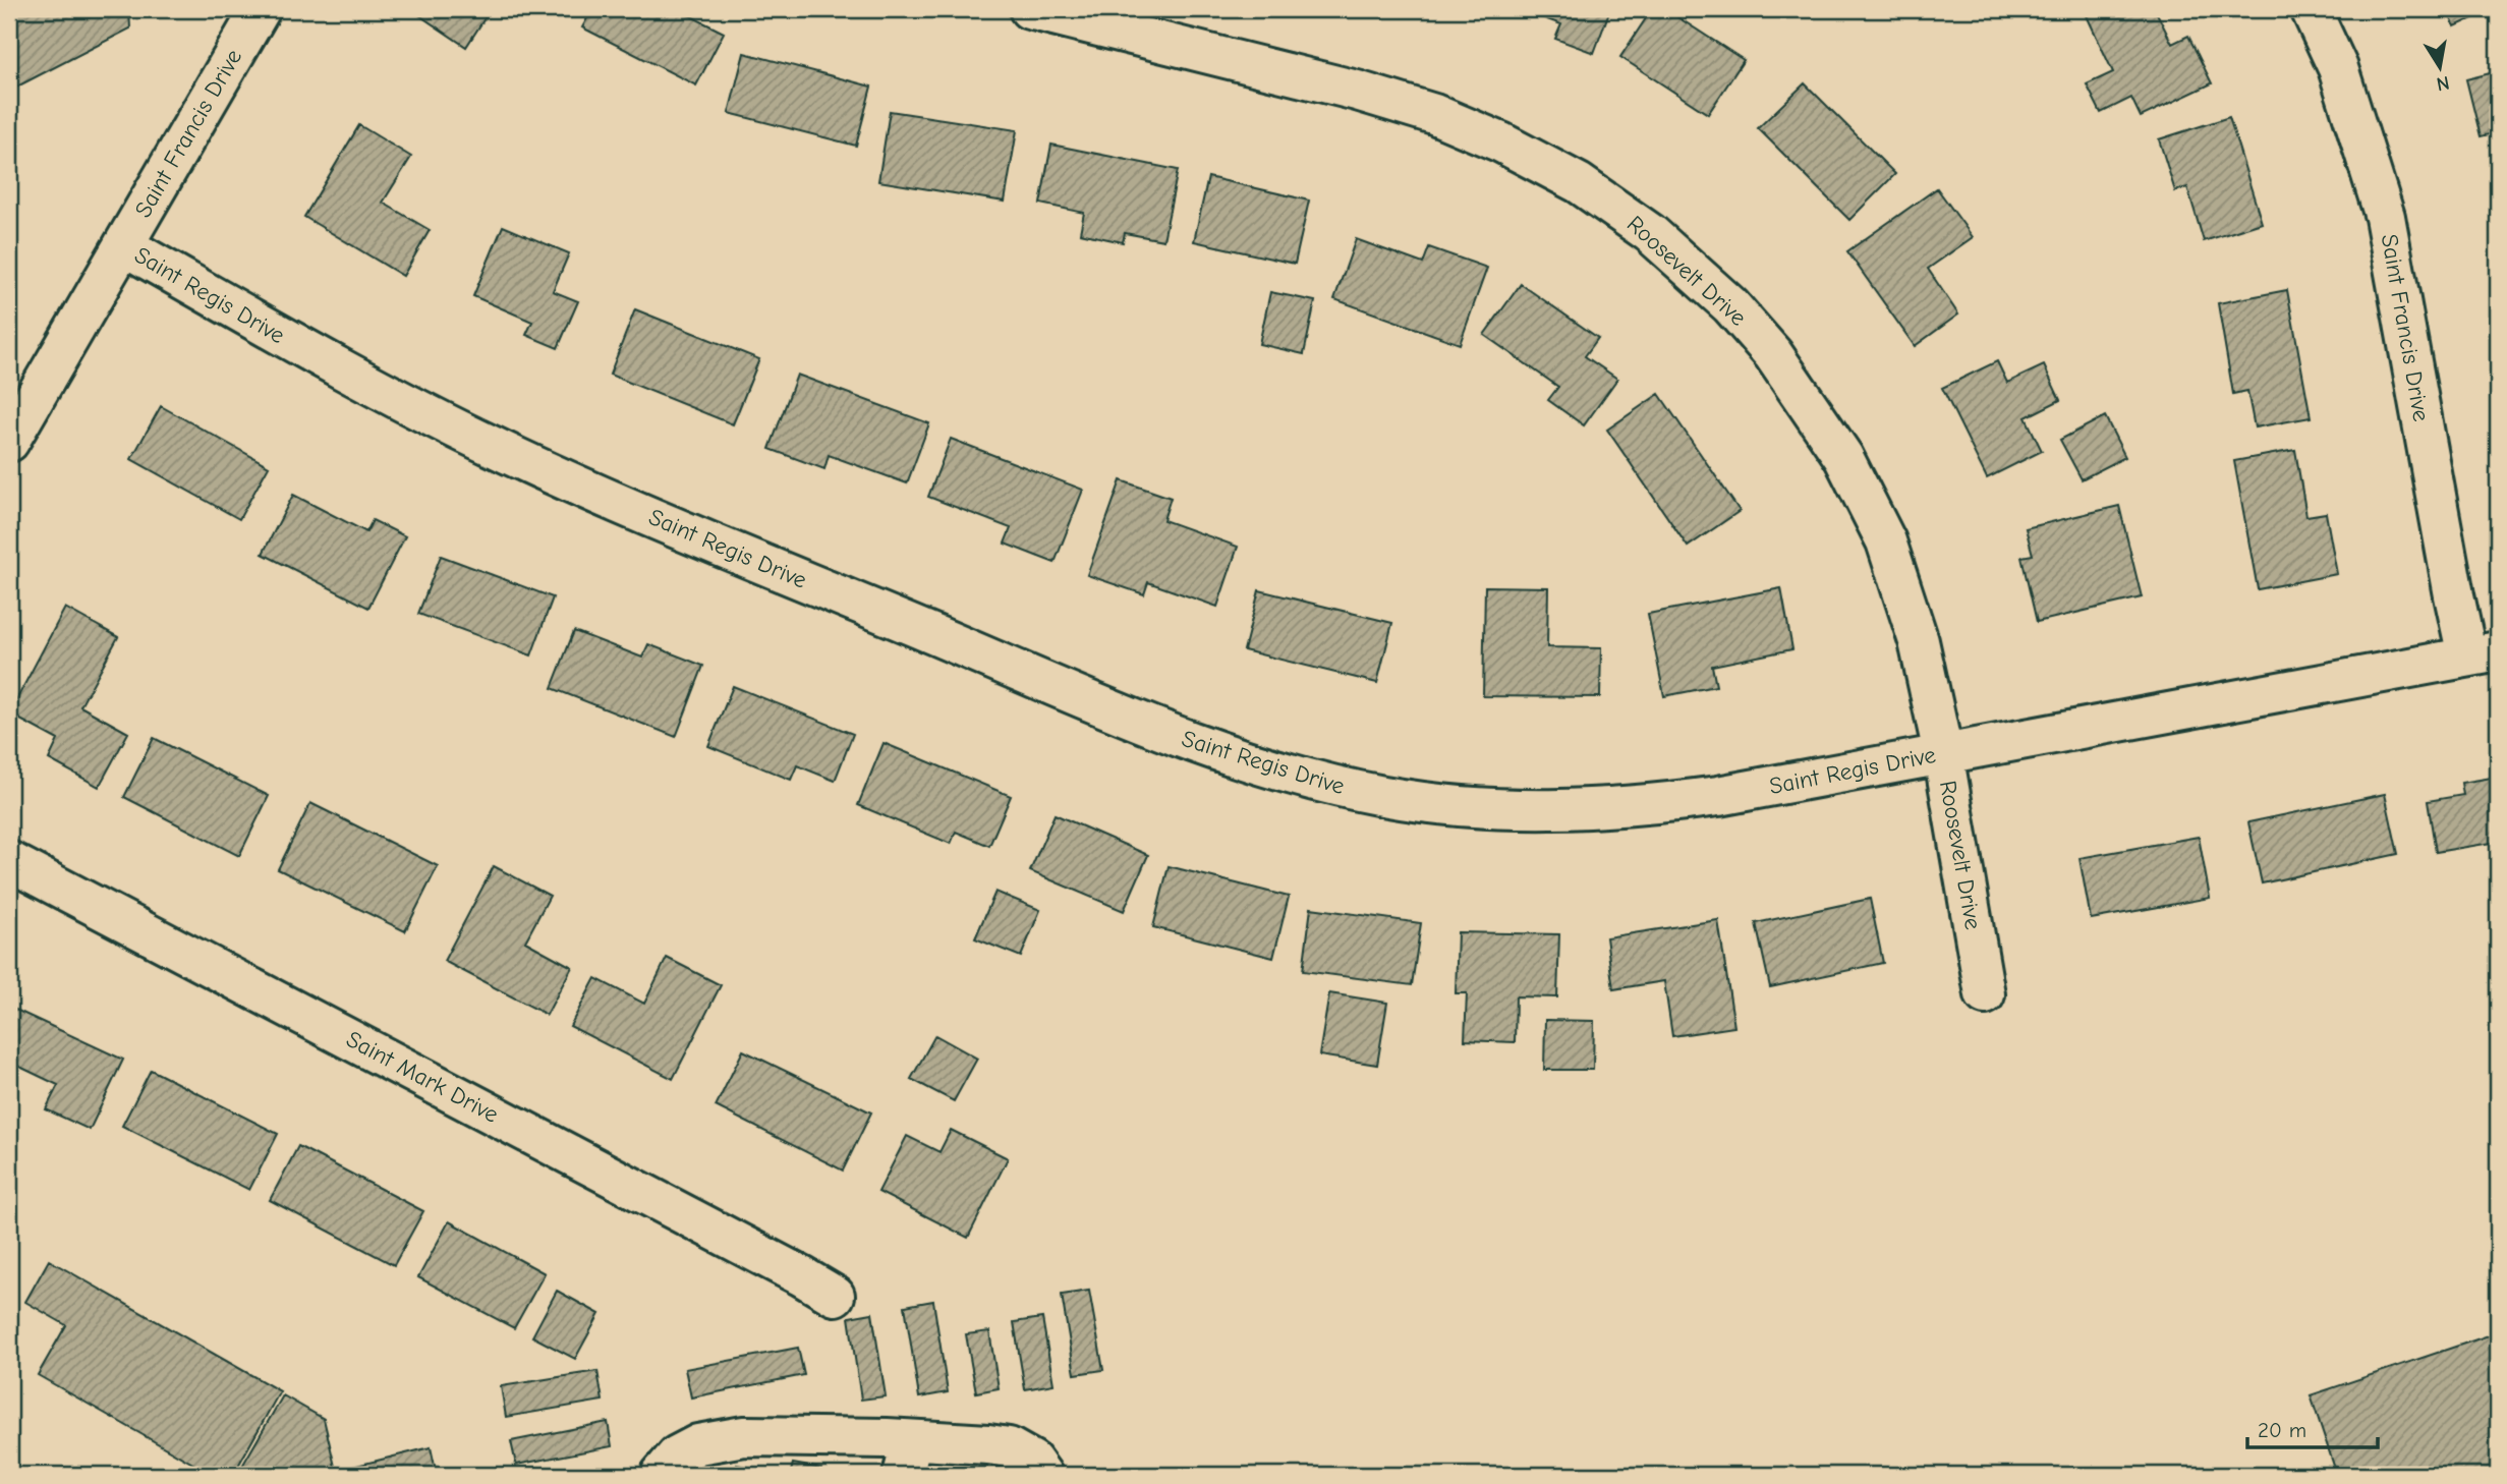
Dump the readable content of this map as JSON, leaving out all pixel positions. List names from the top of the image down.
{
  "streets": {
    "street": [
      "Saint Francis Drive",
      "Roosevelt Drive",
      "Saint Regis Drive",
      "Saint Mark Drive"
    ]
  },
  "crossings": [
    ["Saint Francis Drive", "Saint Regis Drive"],
    ["Roosevelt Drive", "Saint Regis Drive"]
  ],
  "scale_bar": "20 m",
  "north": "bottom"
}
